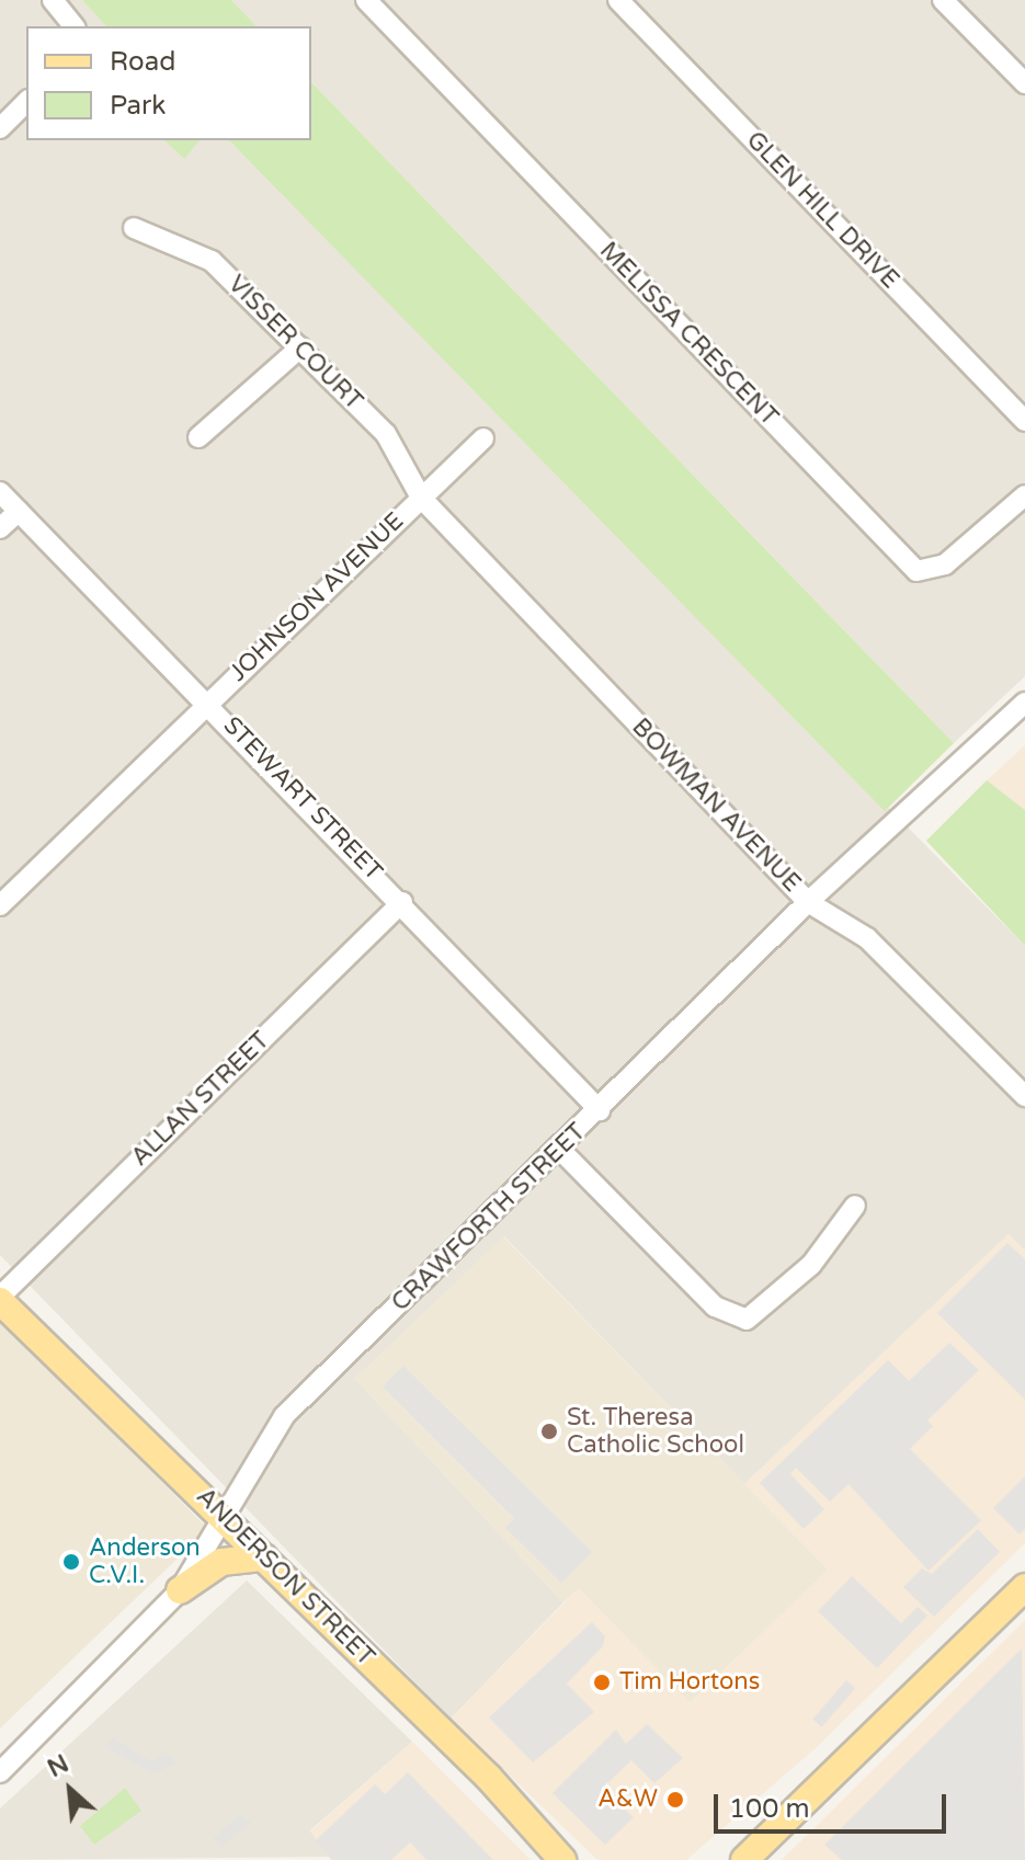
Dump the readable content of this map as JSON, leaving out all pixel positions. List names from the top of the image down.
{
  "streets": {
    "main road": ["ANDERSON STREET"],
    "street": [
      "GLEN HILL DRIVE",
      "MELISSA CRESCENT",
      "VISSER COURT",
      "JOHNSON AVENUE",
      "STEWART STREET",
      "BOWMAN AVENUE",
      "ALLAN STREET",
      "CRAWFORTH STREET"
    ]
  },
  "crossings": [
    ["VISSER COURT", "JOHNSON AVENUE"],
    ["VISSER COURT", "BOWMAN AVENUE"],
    ["JOHNSON AVENUE", "STEWART STREET"],
    ["JOHNSON AVENUE", "BOWMAN AVENUE"],
    ["STEWART STREET", "ALLAN STREET"],
    ["STEWART STREET", "CRAWFORTH STREET"],
    ["BOWMAN AVENUE", "CRAWFORTH STREET"],
    ["ALLAN STREET", "ANDERSON STREET"],
    ["CRAWFORTH STREET", "ANDERSON STREET"]
  ],
  "places": [
    "St. Theresa Catholic School",
    "Anderson C.V.I.",
    "Tim Hortons",
    "A&W"
  ],
  "legend": ["Road", "Park"],
  "scale_bar": "100 m",
  "north": "top left"
}
